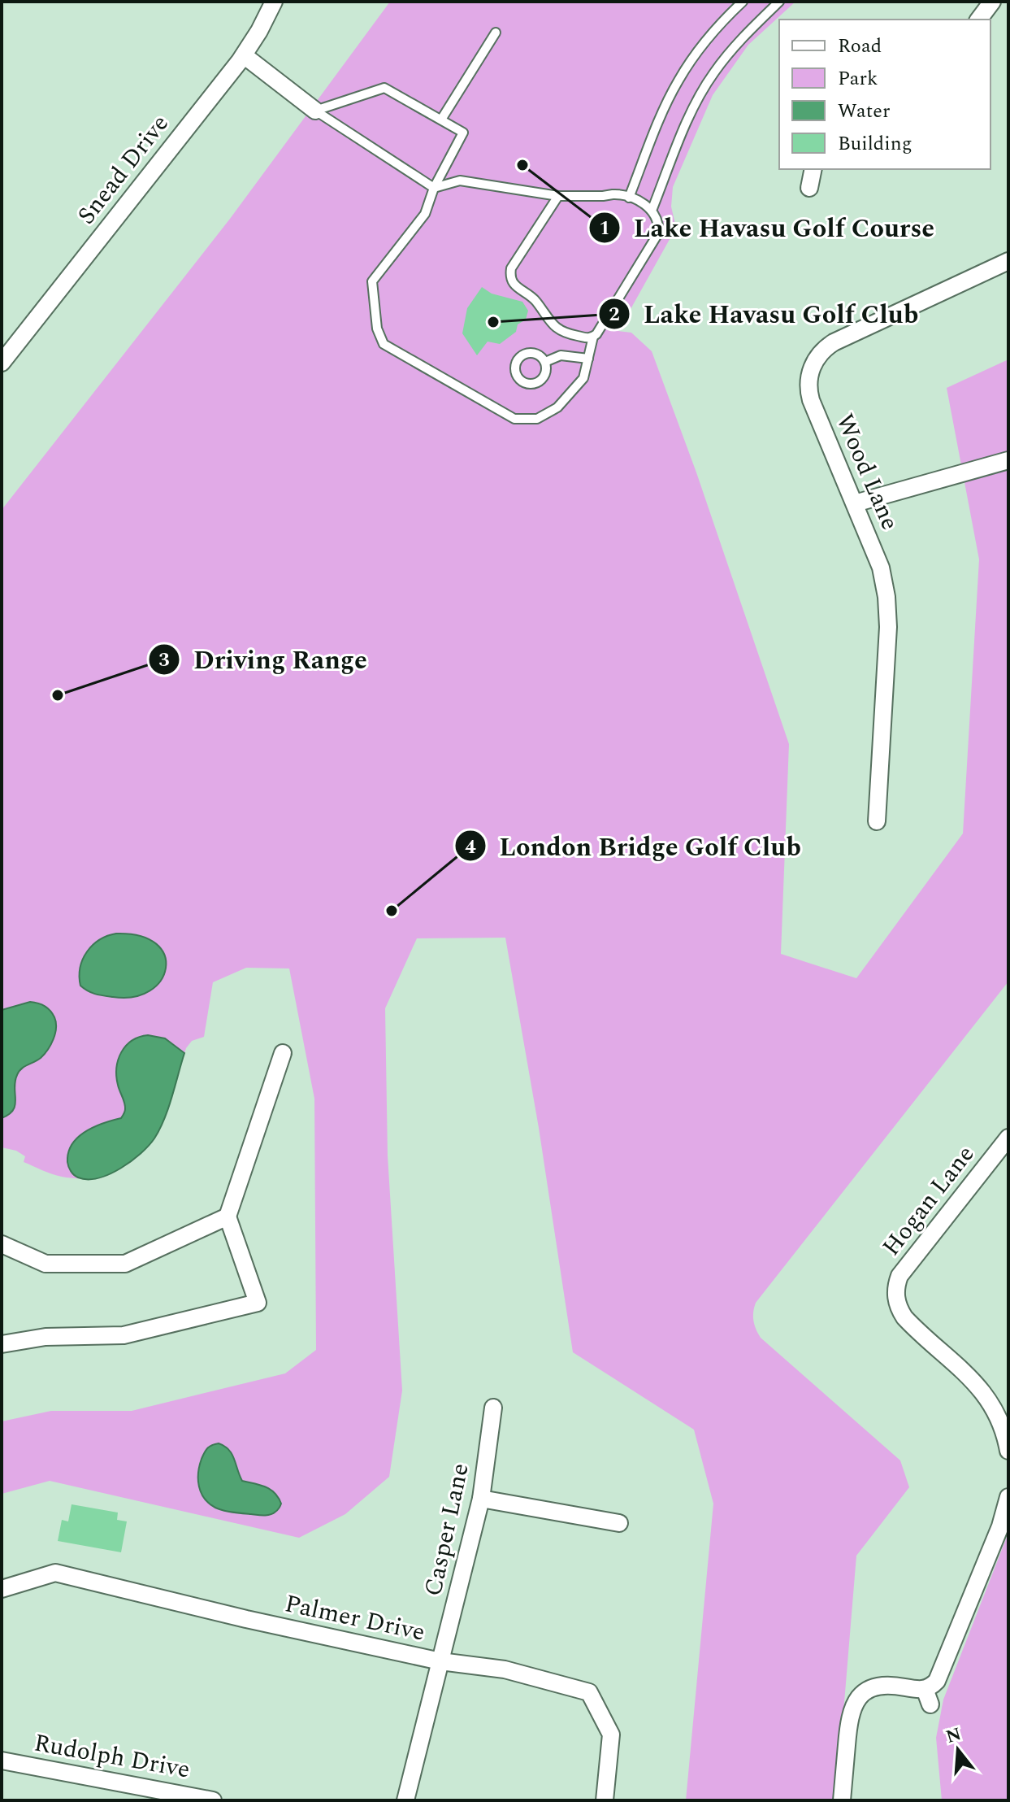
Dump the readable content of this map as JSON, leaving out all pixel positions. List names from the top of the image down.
{
  "streets": {
    "street": [
      "Snead Drive",
      "Wood Lane",
      "Hogan Lane",
      "Casper Lane",
      "Palmer Drive",
      "Rudolph Drive"
    ]
  },
  "crossings": [
    ["Casper Lane", "Palmer Drive"]
  ],
  "places": [
    "Lake Havasu Golf Course",
    "Lake Havasu Golf Club",
    "Driving Range",
    "London Bridge Golf Club"
  ],
  "legend": [
    "Road",
    "Park",
    "Water",
    "Building"
  ],
  "north": "top"
}
